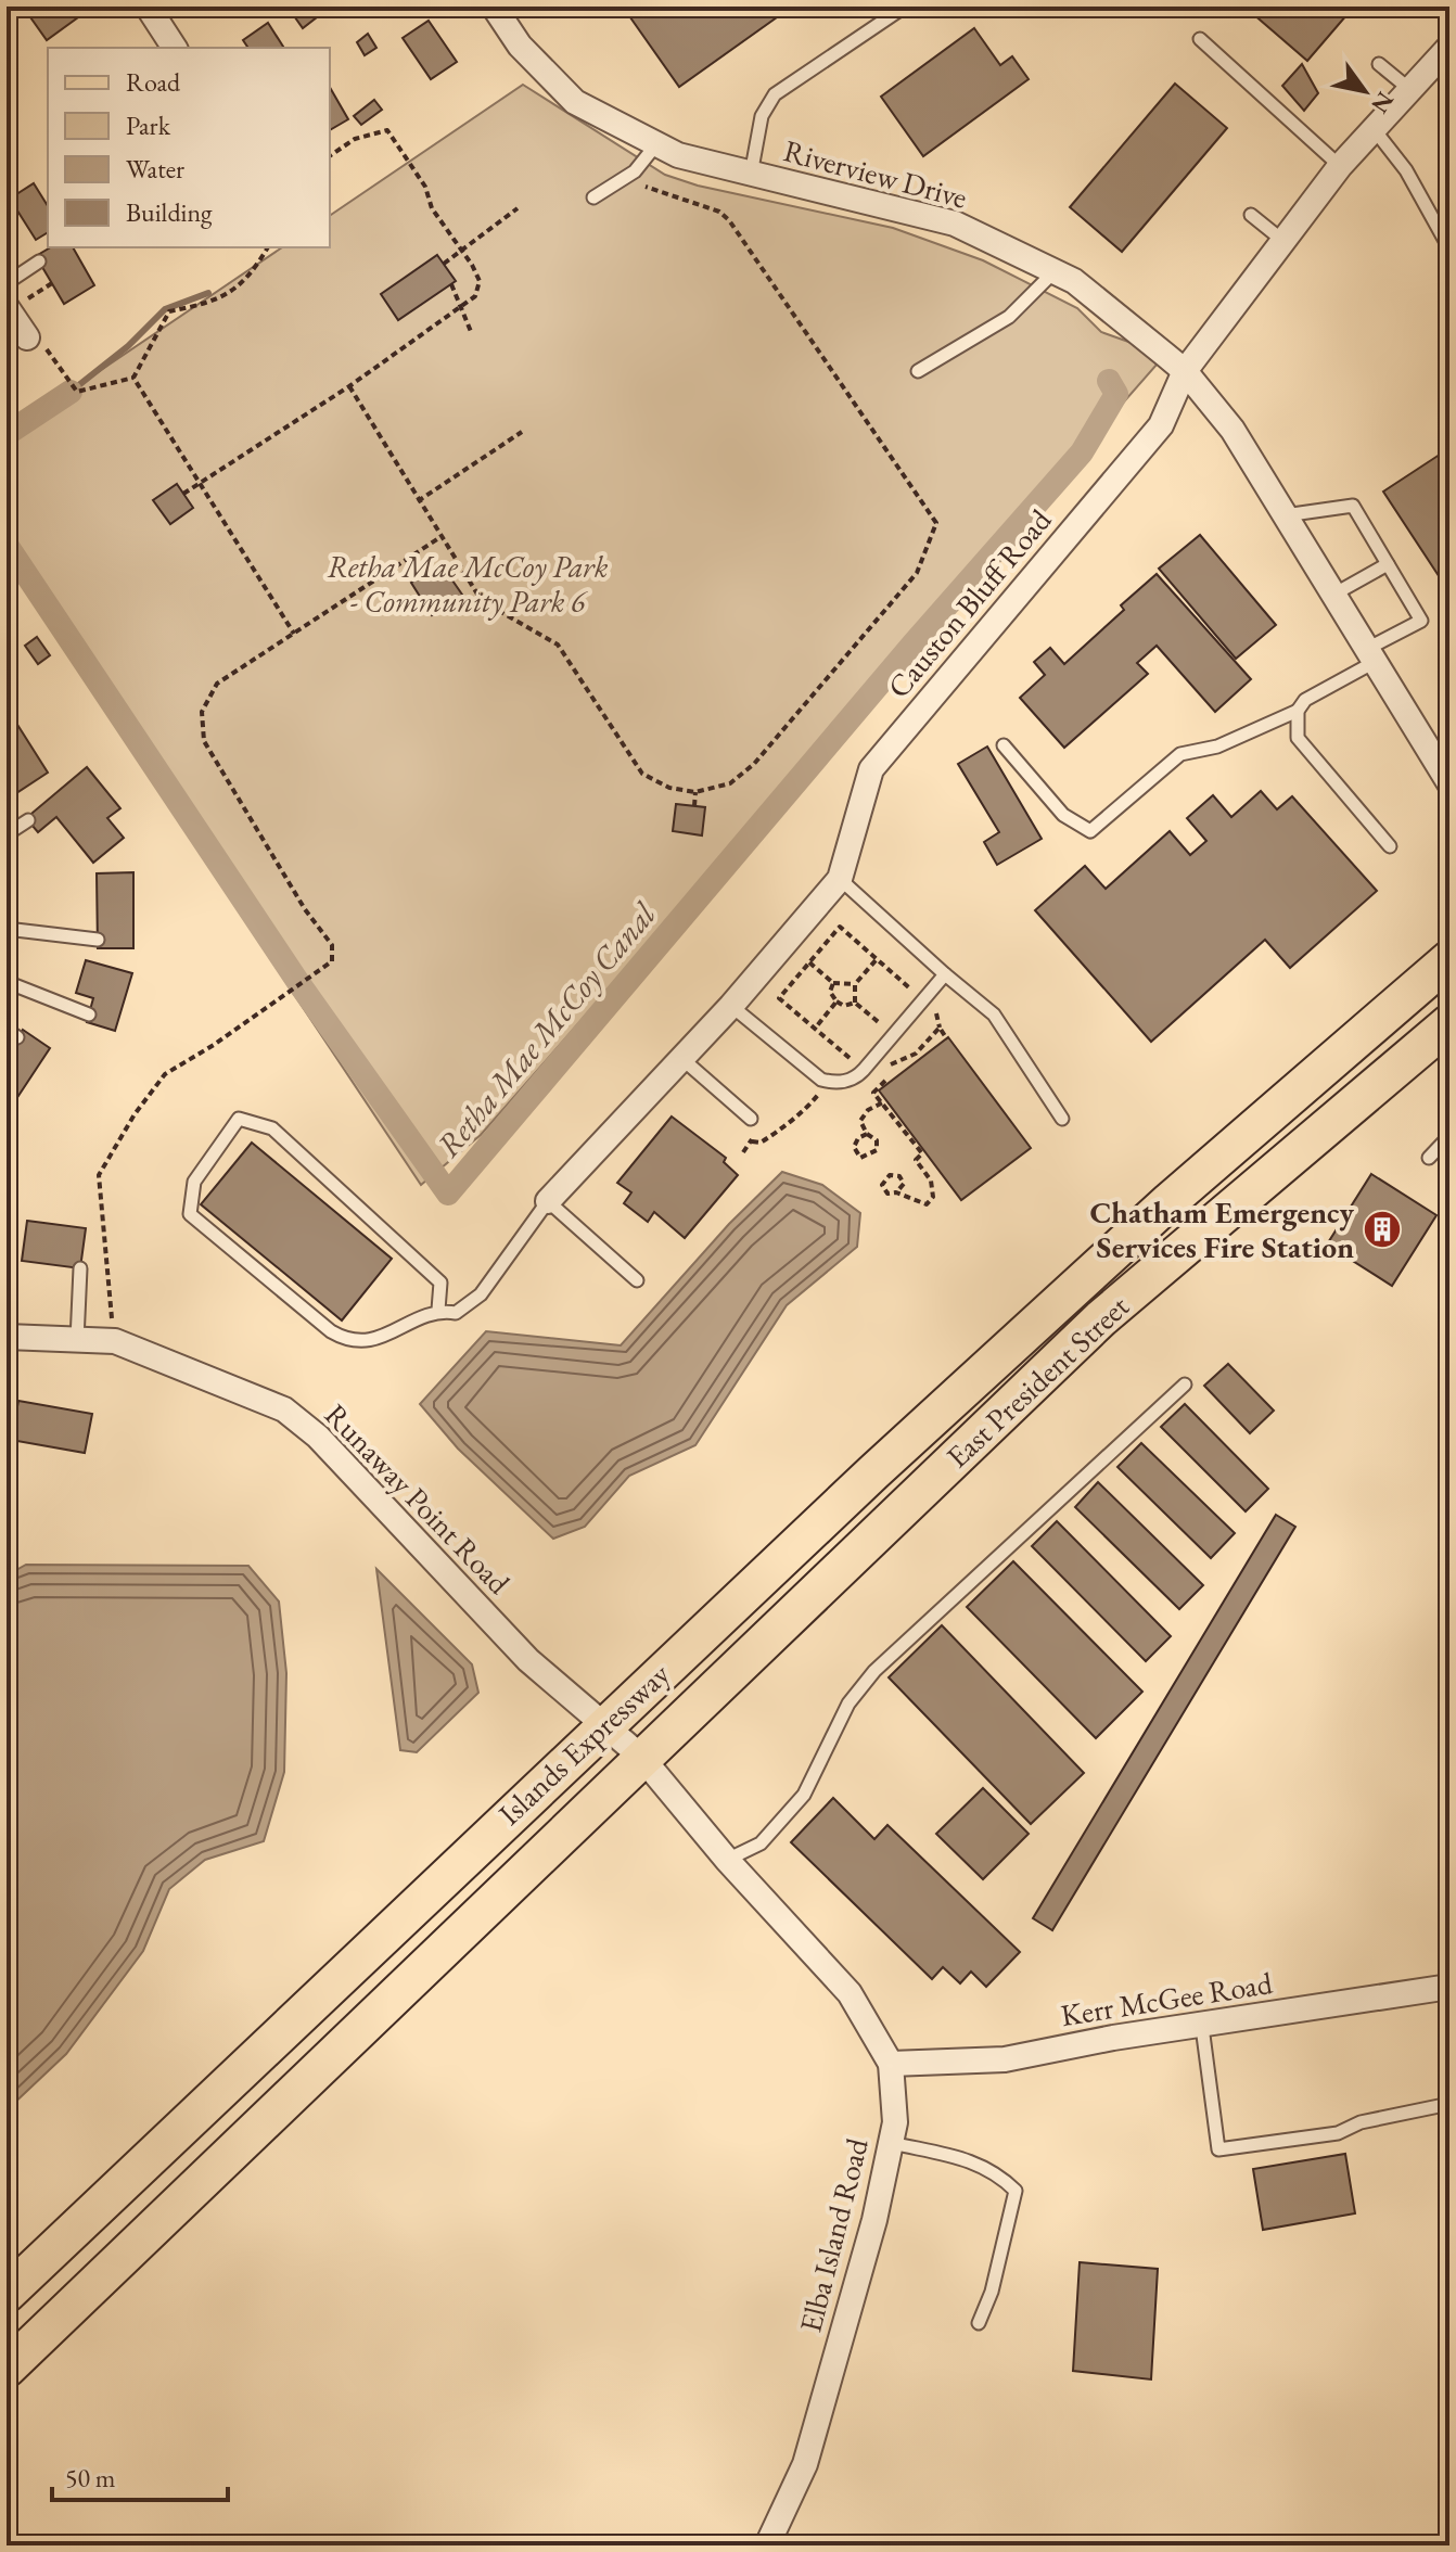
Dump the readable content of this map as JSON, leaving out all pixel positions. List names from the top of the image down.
{
  "streets": {
    "main road": ["East President Street", "Islands Expressway"],
    "street": [
      "Riverview Drive",
      "Causton Bluff Road",
      "Runaway Point Road",
      "Kerr McGee Road",
      "Elba Island Road"
    ]
  },
  "crossings": [
    ["Riverview Drive", "Causton Bluff Road"],
    ["East President Street", "Islands Expressway"],
    ["East President Street", "Elba Island Road"],
    ["Runaway Point Road", "Islands Expressway"],
    ["Runaway Point Road", "Elba Island Road"],
    ["Islands Expressway", "Elba Island Road"],
    ["Kerr McGee Road", "Elba Island Road"]
  ],
  "water": ["Retha Mae McCoy Canal"],
  "parks": ["Retha Mae McCoy Park - Community Park 6"],
  "places": {
    "building": ["Chatham Emergency Services Fire Station"]
  },
  "legend": [
    "Road",
    "Park",
    "Water",
    "Building"
  ],
  "scale_bar": "50 m",
  "north": "bottom right"
}
